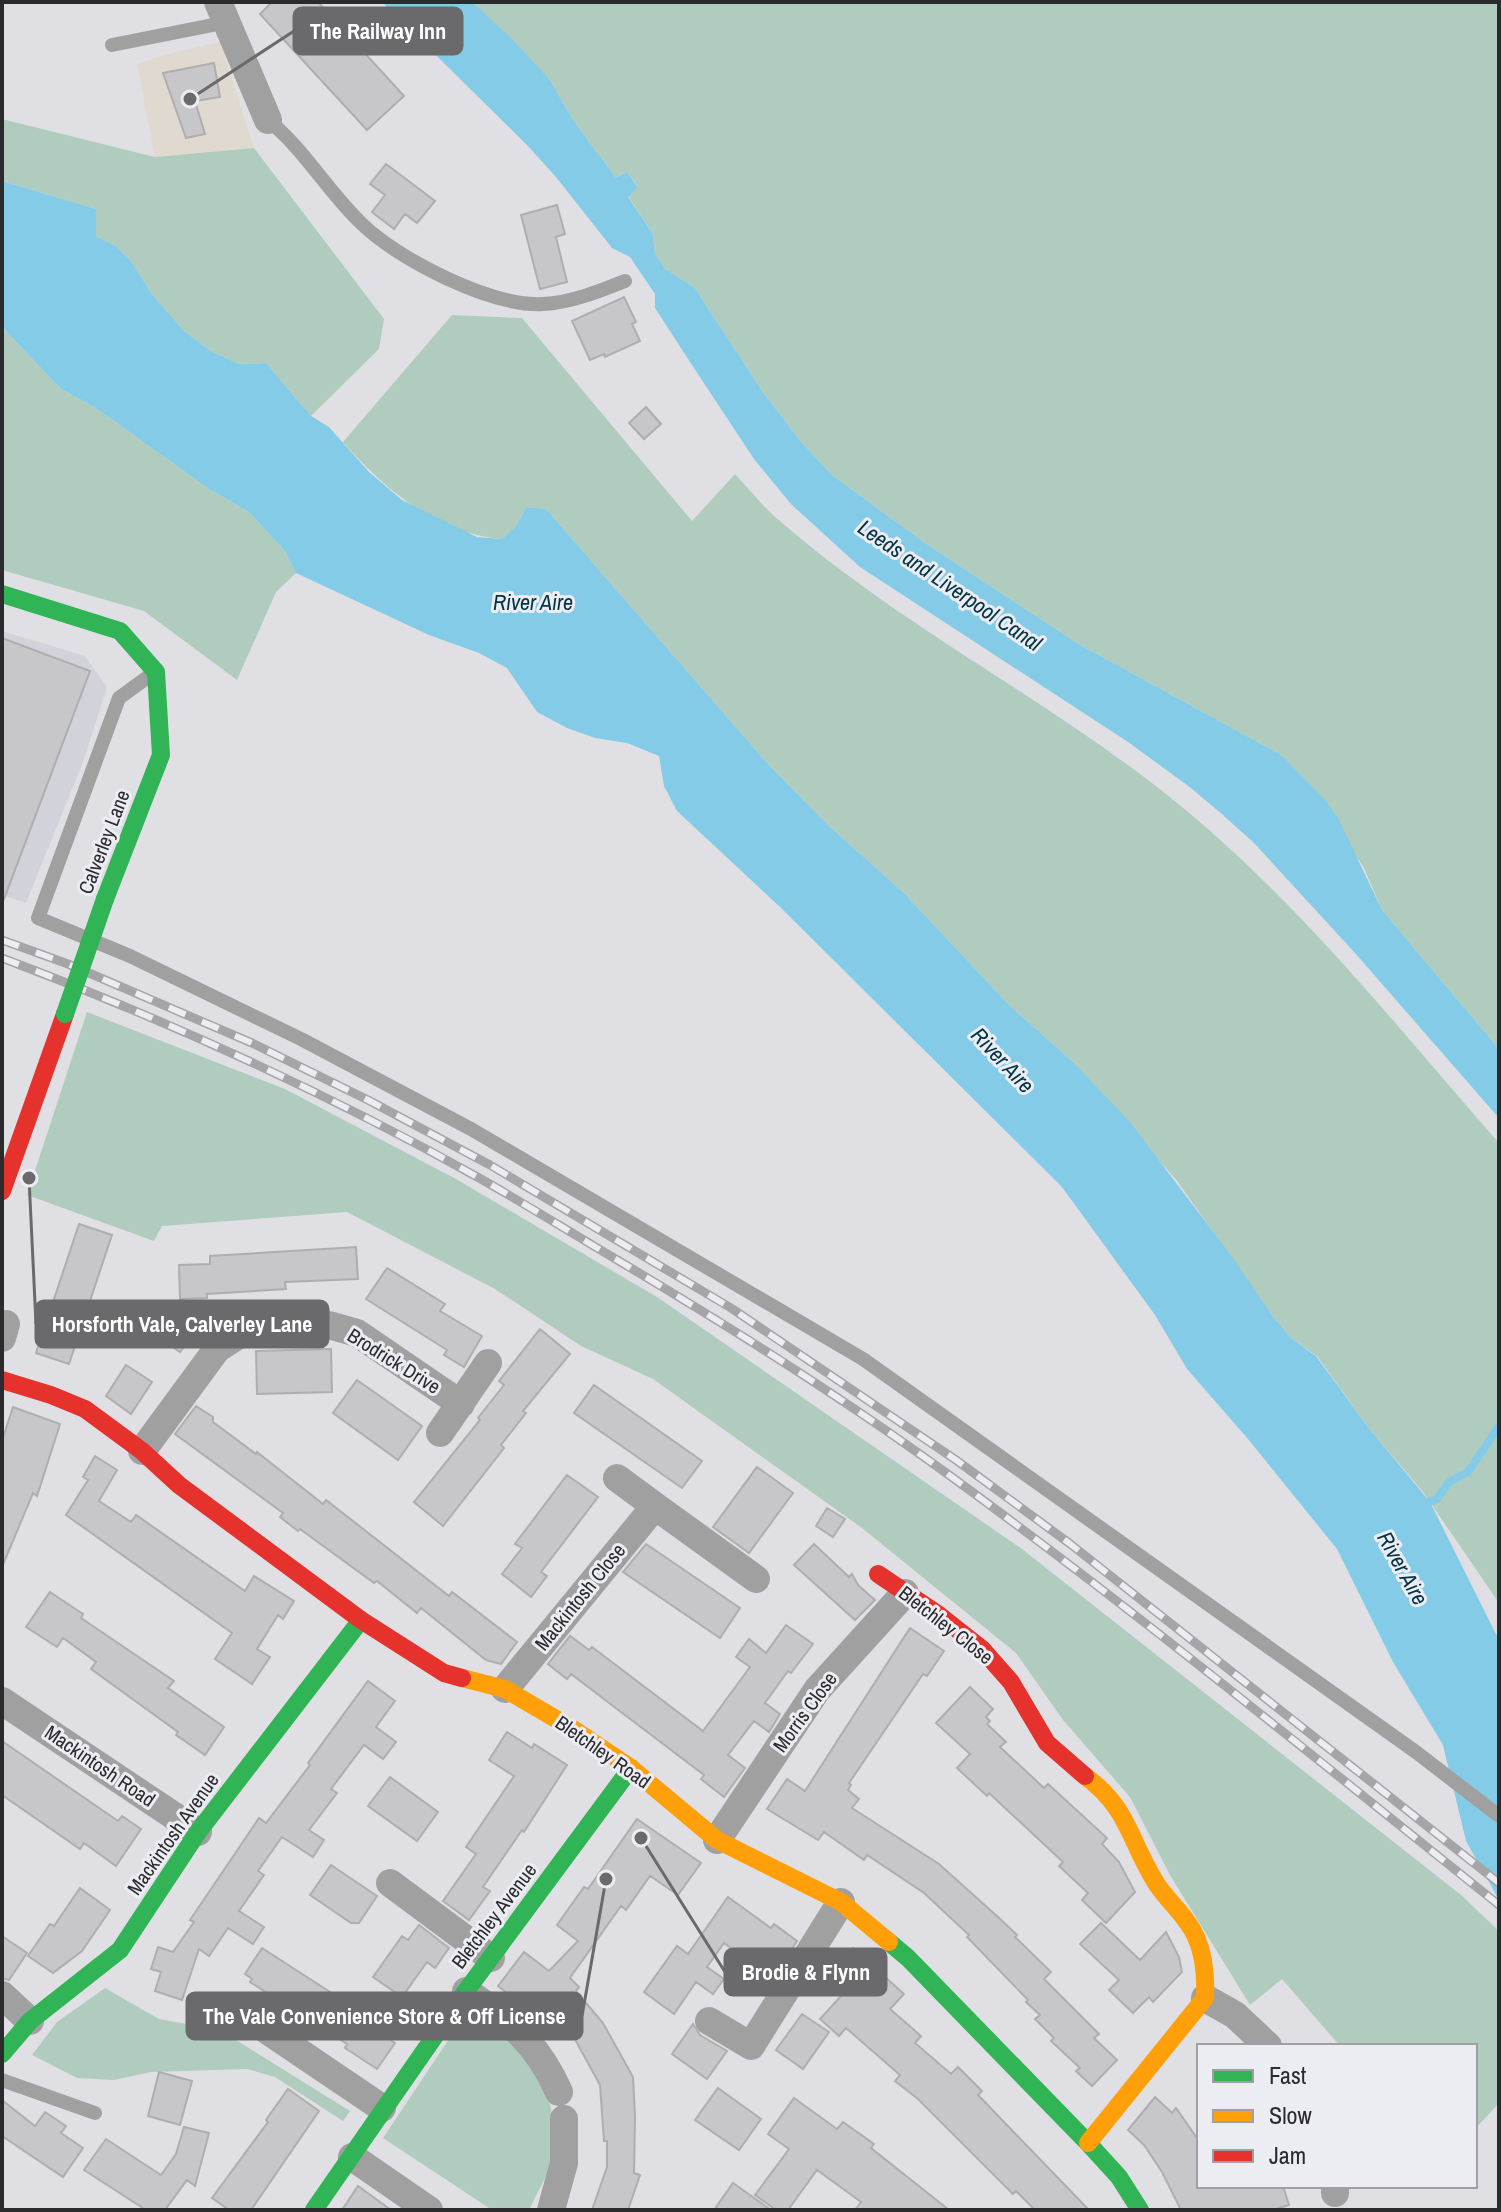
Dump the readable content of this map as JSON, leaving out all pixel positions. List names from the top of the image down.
{
  "streets": {
    "street": [
      "Calverley Lane",
      "Brodrick Drive",
      "Mackintosh Close",
      "Bletchley Close",
      "Morris Close",
      "Bletchley Road",
      "Mackintosh Road",
      "Mackintosh Avenue",
      "Bletchley Avenue"
    ]
  },
  "crossings": [
    ["Brodrick Drive", "Bletchley Road"],
    ["Mackintosh Close", "Bletchley Road"],
    ["Bletchley Close", "Morris Close"],
    ["Morris Close", "Bletchley Road"],
    ["Bletchley Road", "Mackintosh Avenue"],
    ["Bletchley Road", "Bletchley Avenue"],
    ["Mackintosh Road", "Mackintosh Avenue"]
  ],
  "water": ["Leeds and Liverpool Canal", "River Aire"],
  "places": [
    "The Railway Inn",
    "Horsforth Vale, Calverley Lane",
    "Brodie & Flynn",
    "The Vale Convenience Store & Off License"
  ],
  "legend": ["Fast", "Slow", "Jam"]
}
